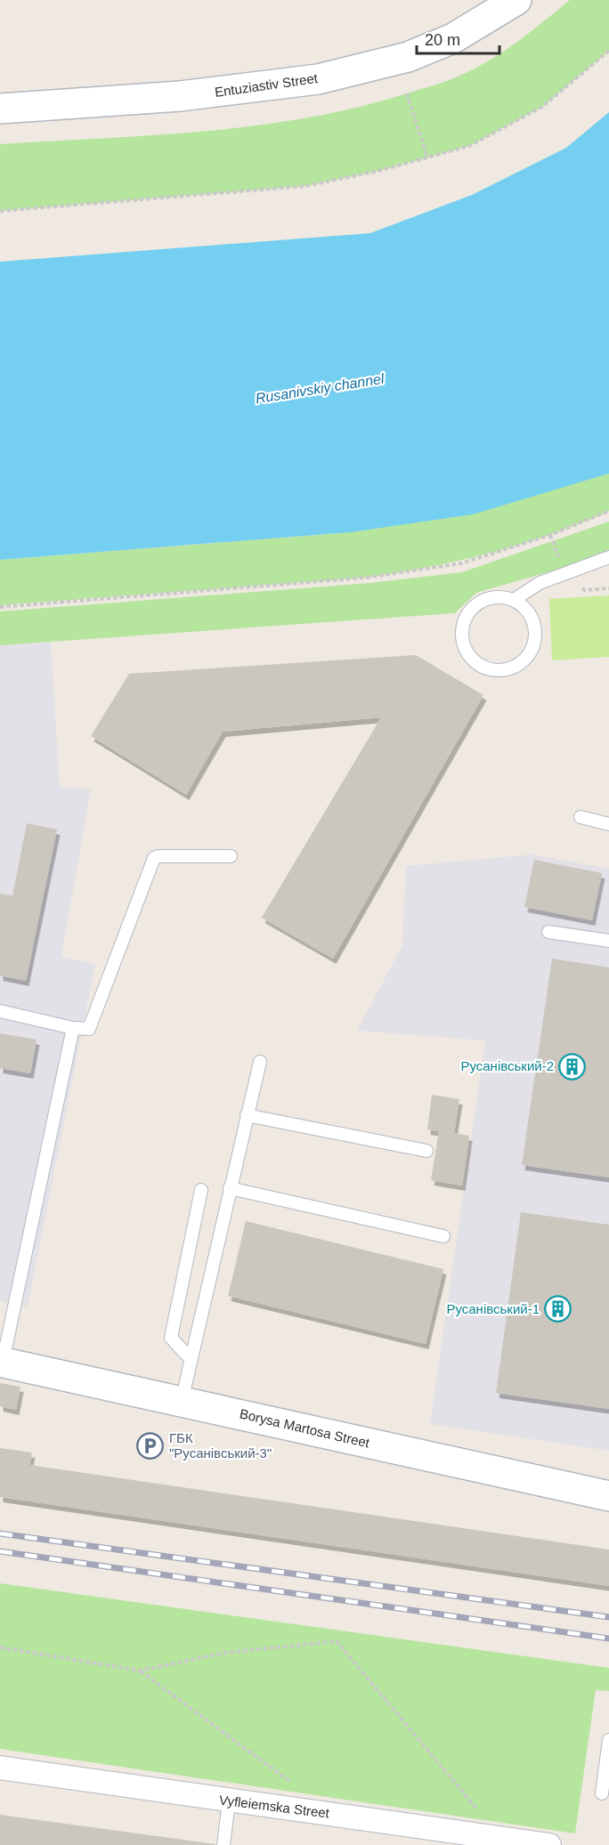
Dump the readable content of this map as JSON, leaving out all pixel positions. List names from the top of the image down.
{
  "streets": {
    "main road": ["Entuziastiv Street", "Borysa Martosa Street"],
    "street": ["Vyfleiemska Street"]
  },
  "water": ["Rusanivskiy channel"],
  "places": {
    "building": ["Русанівський-2", "Русанівський-1"],
    "parking": ["ГБК \"Русанівський-3\""]
  },
  "scale_bar": "20 m"
}
